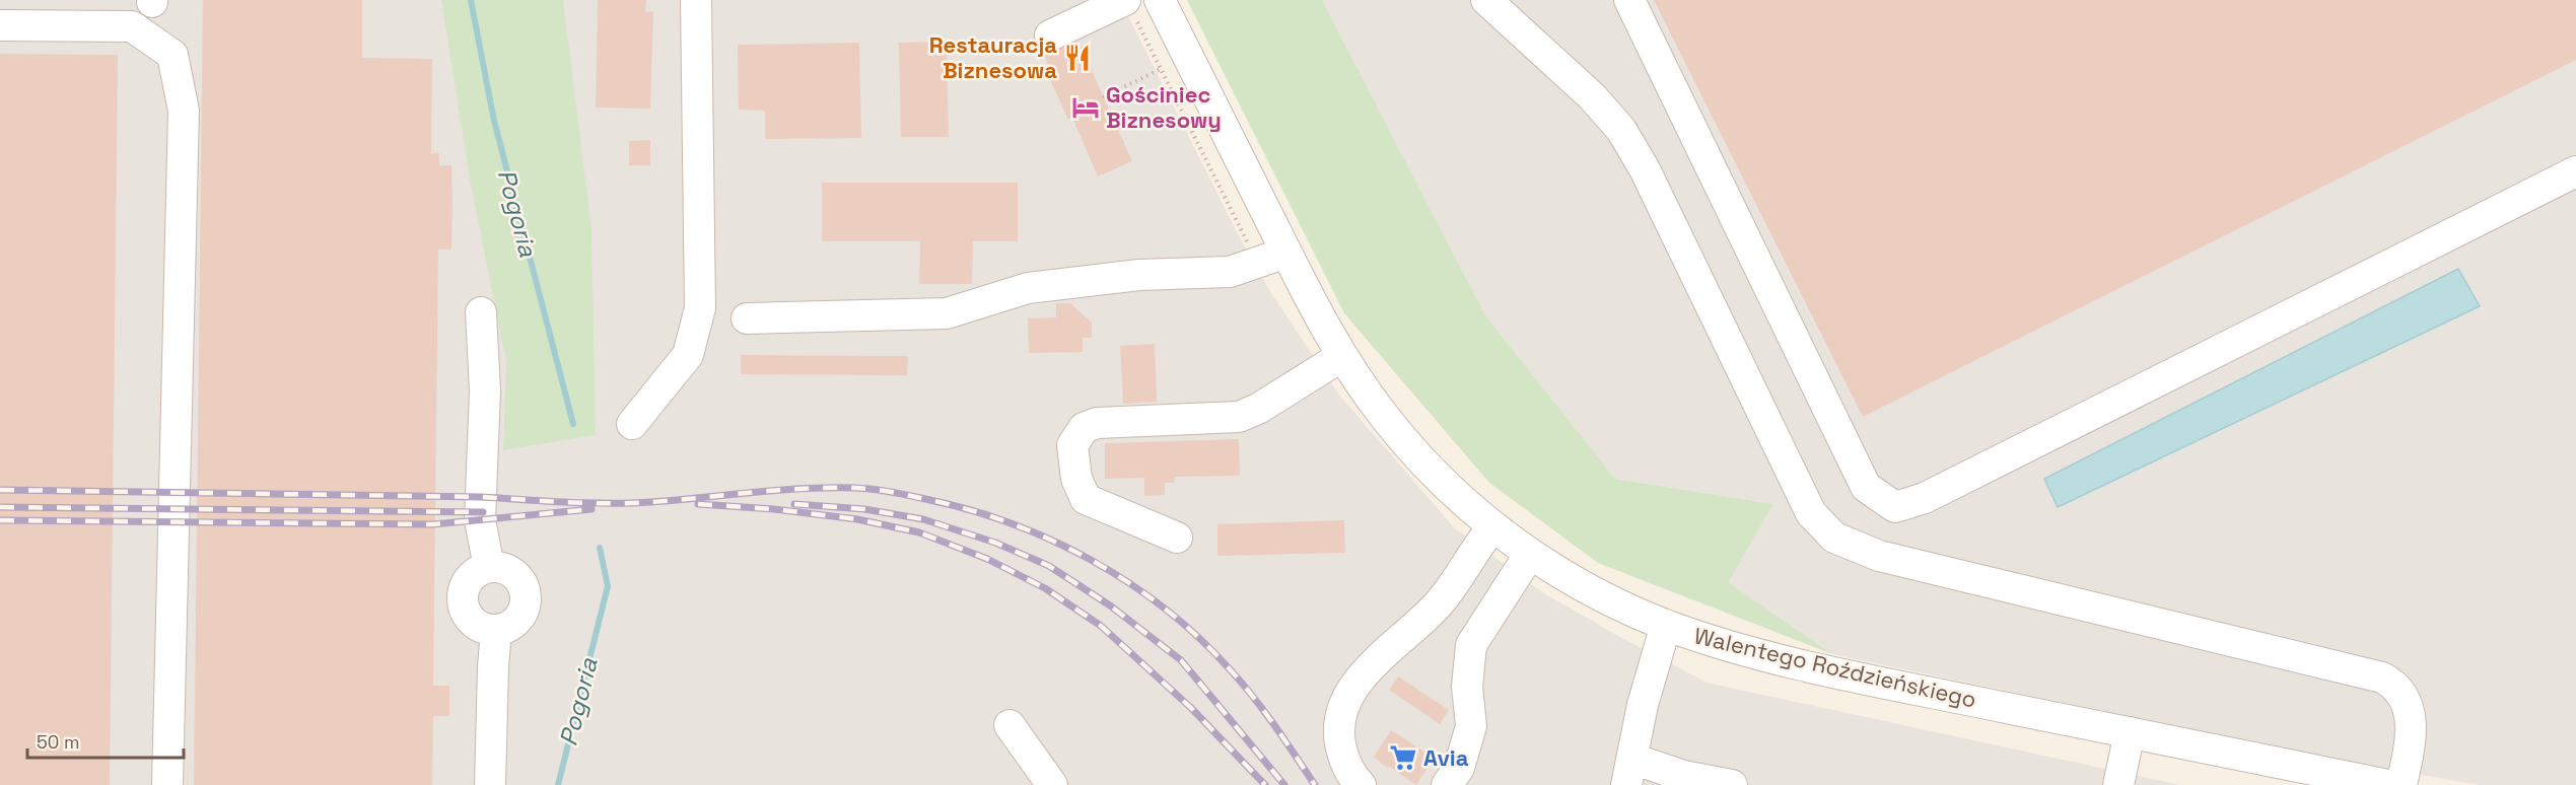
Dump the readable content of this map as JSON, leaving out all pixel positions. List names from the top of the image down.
{
  "streets": {
    "street": ["Walentego Roździeńskiego"]
  },
  "water": ["Pogoria"],
  "places": {
    "restaurant": ["Restauracja Biznesowa"],
    "hotel": ["Gościniec Biznesowy"],
    "supermarket": ["Avia"]
  },
  "scale_bar": "50 m"
}
